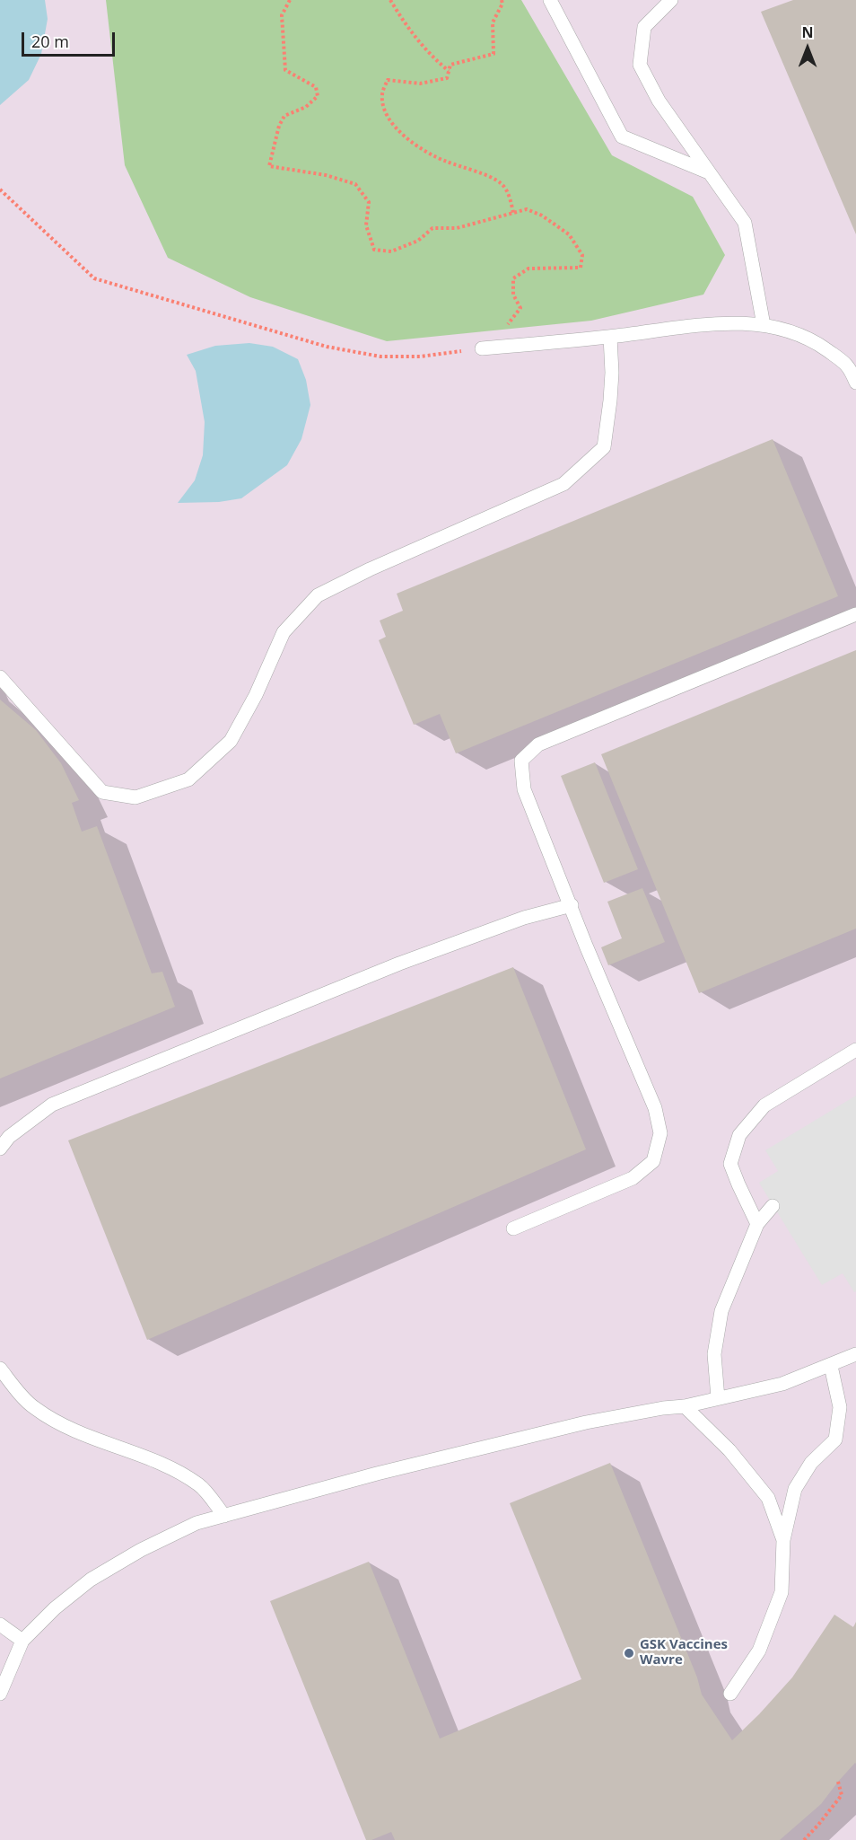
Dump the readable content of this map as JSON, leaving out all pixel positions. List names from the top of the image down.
{
  "places": ["GSK Vaccines Wavre"],
  "scale_bar": "20 m",
  "north": "top"
}
